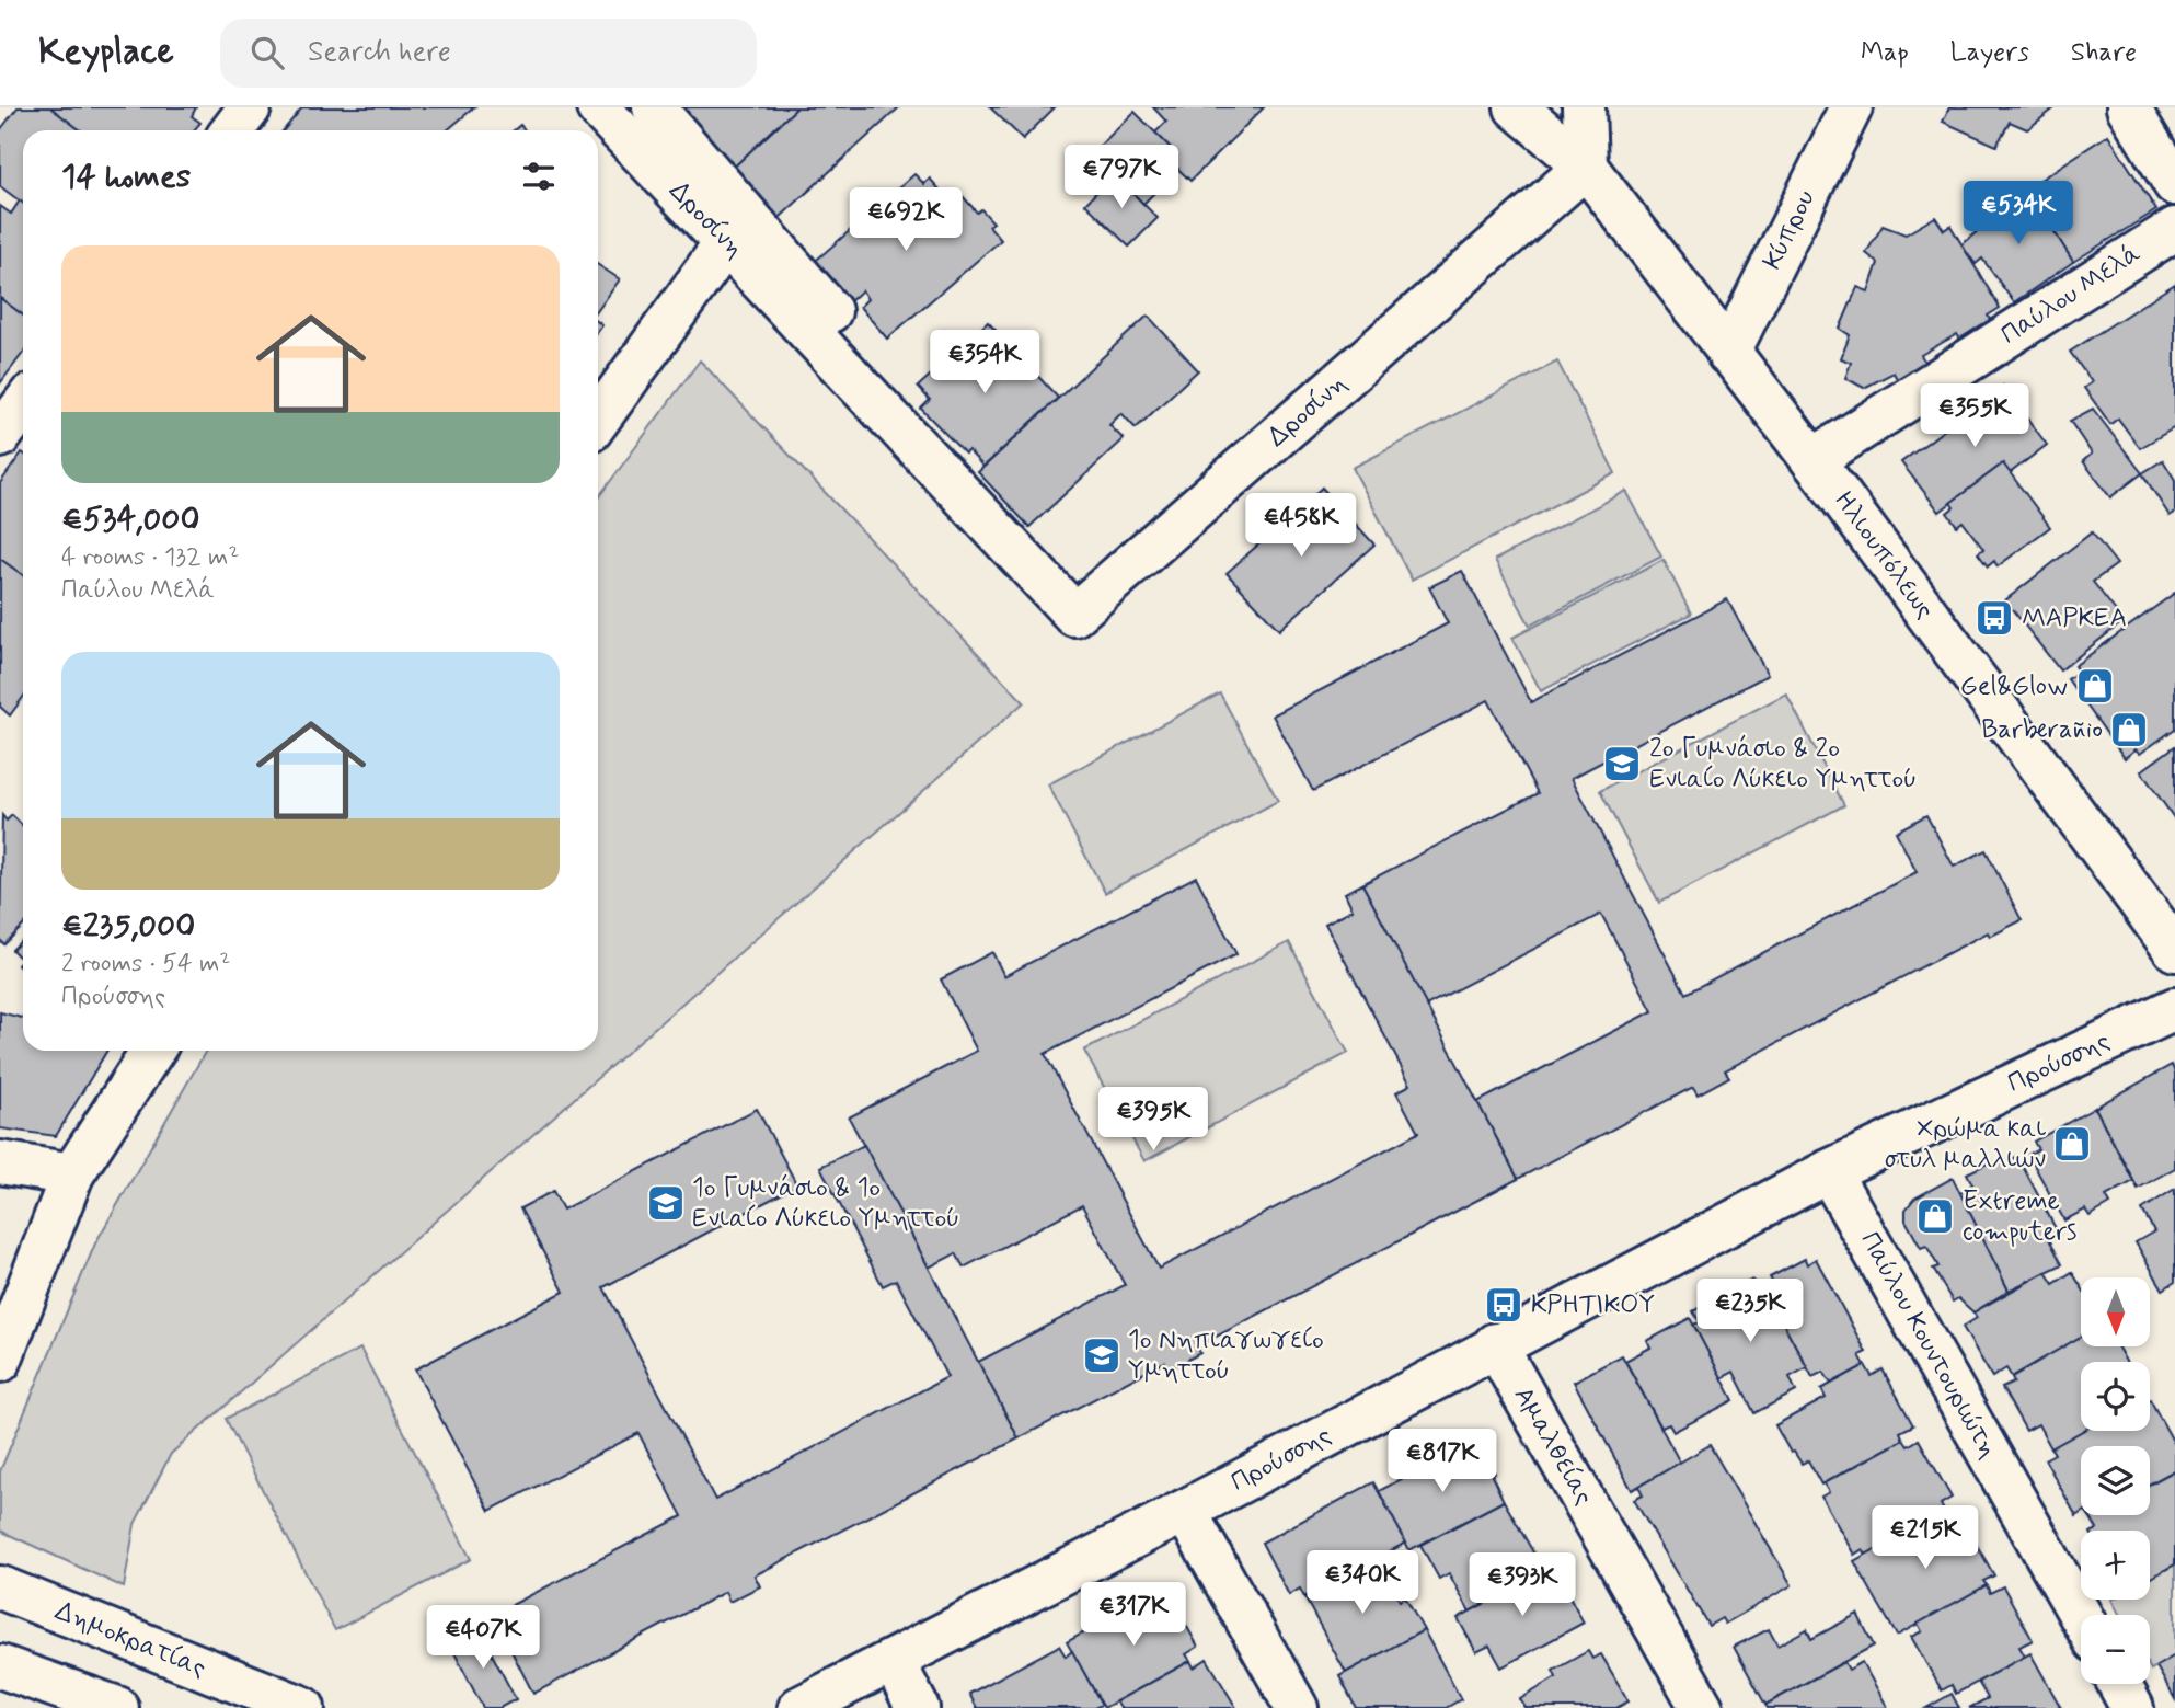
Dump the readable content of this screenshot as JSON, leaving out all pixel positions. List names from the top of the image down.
{
  "streets": {
    "street": [
      "Δροσίνη",
      "Κύπρου",
      "Παύλου Μελά",
      "Ηλιουπόλεως",
      "Προύσσης",
      "Παύλου Κουντουριώτη",
      "Αμαλθείας",
      "Δημοκρατίας"
    ]
  },
  "crossings": [
    ["Δροσίνη", "Ηλιουπόλεως"],
    ["Κύπρου", "Ηλιουπόλεως"],
    ["Παύλου Μελά", "Ηλιουπόλεως"],
    ["Προύσσης", "Παύλου Κουντουριώτη"],
    ["Προύσσης", "Αμαλθείας"]
  ],
  "places": {
    "bus stop": ["ΜΑΡΚΕΑ", "ΚΡΗΤΙΚΟΥ"],
    "shop": [
      "Gel&Glow",
      "Barberañio",
      "Χρώμα και στυλ μαλλιών",
      "Extreme computers"
    ],
    "school or university": ["2ο Γυμνάσιο & 2ο Ενιαίο Λύκειο Υμηττού", "1ο Γυμνάσιο & 1ο Ενιαίο Λύκειο Υμηττού", "1ο Νηπιαγωγείο Υμηττού"]
  },
  "north": "bottom",
  "page": {
    "header": "Keyplace",
    "search": "Search here",
    "nav": ["Map", "Layers", "Share"],
    "heading": "14 homes",
    "price": [
      "€797K",
      "€534K",
      "€692K",
      "€354K",
      "€355K",
      "€458K",
      "€395K",
      "€235K",
      "€817K",
      "€215K",
      "€340K",
      "€393K",
      "€317K",
      "€407K"
    ],
    "list": [
      {
        "name": "€534,000",
        "note": "4 rooms · 132 m² · Παύλου Μελά"
      },
      {
        "name": "€235,000",
        "note": "2 rooms · 54 m² · Προύσσης"
      }
    ],
    "map_buttons": ["+", "−"]
  }
}
